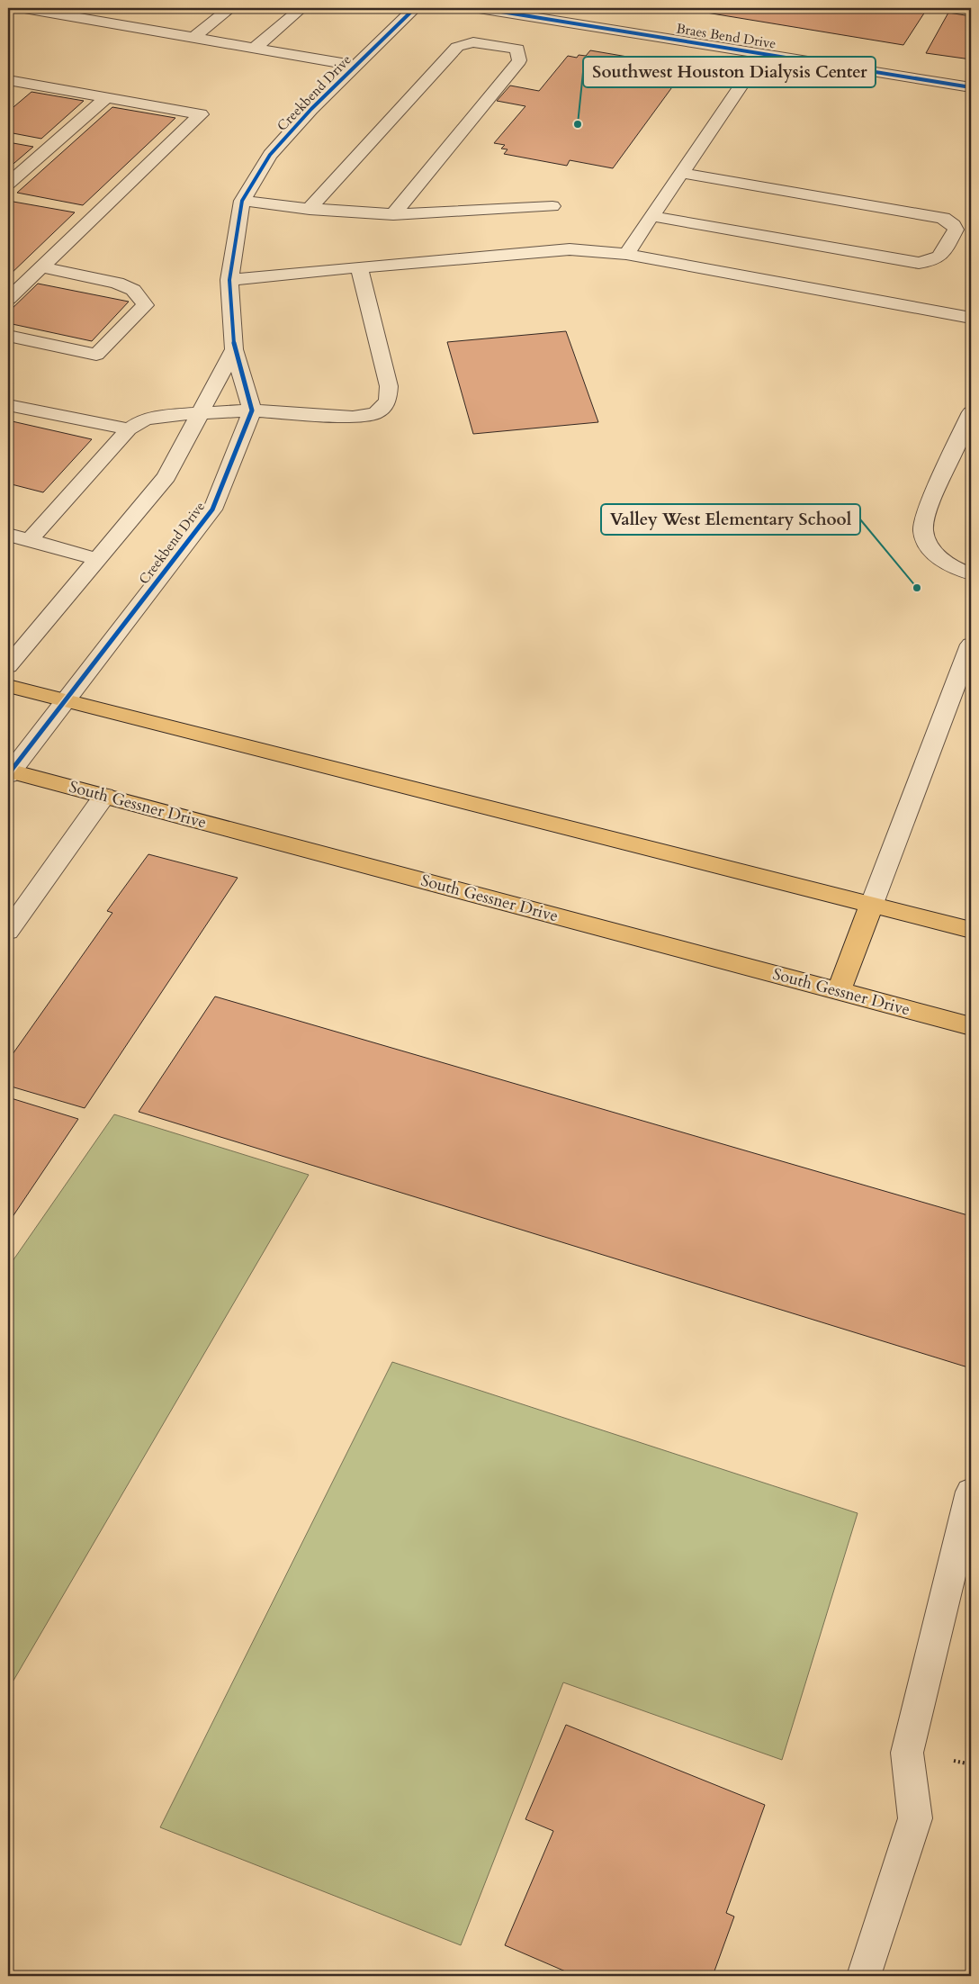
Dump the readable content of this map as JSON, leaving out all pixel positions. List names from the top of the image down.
{
  "streets": {
    "main road": ["South Gessner Drive"],
    "street": ["Braes Bend Drive", "Creekbend Drive"]
  },
  "crossings": [
    ["Creekbend Drive", "South Gessner Drive"]
  ],
  "places": ["Southwest Houston Dialysis Center", "Valley West Elementary School"]
}
